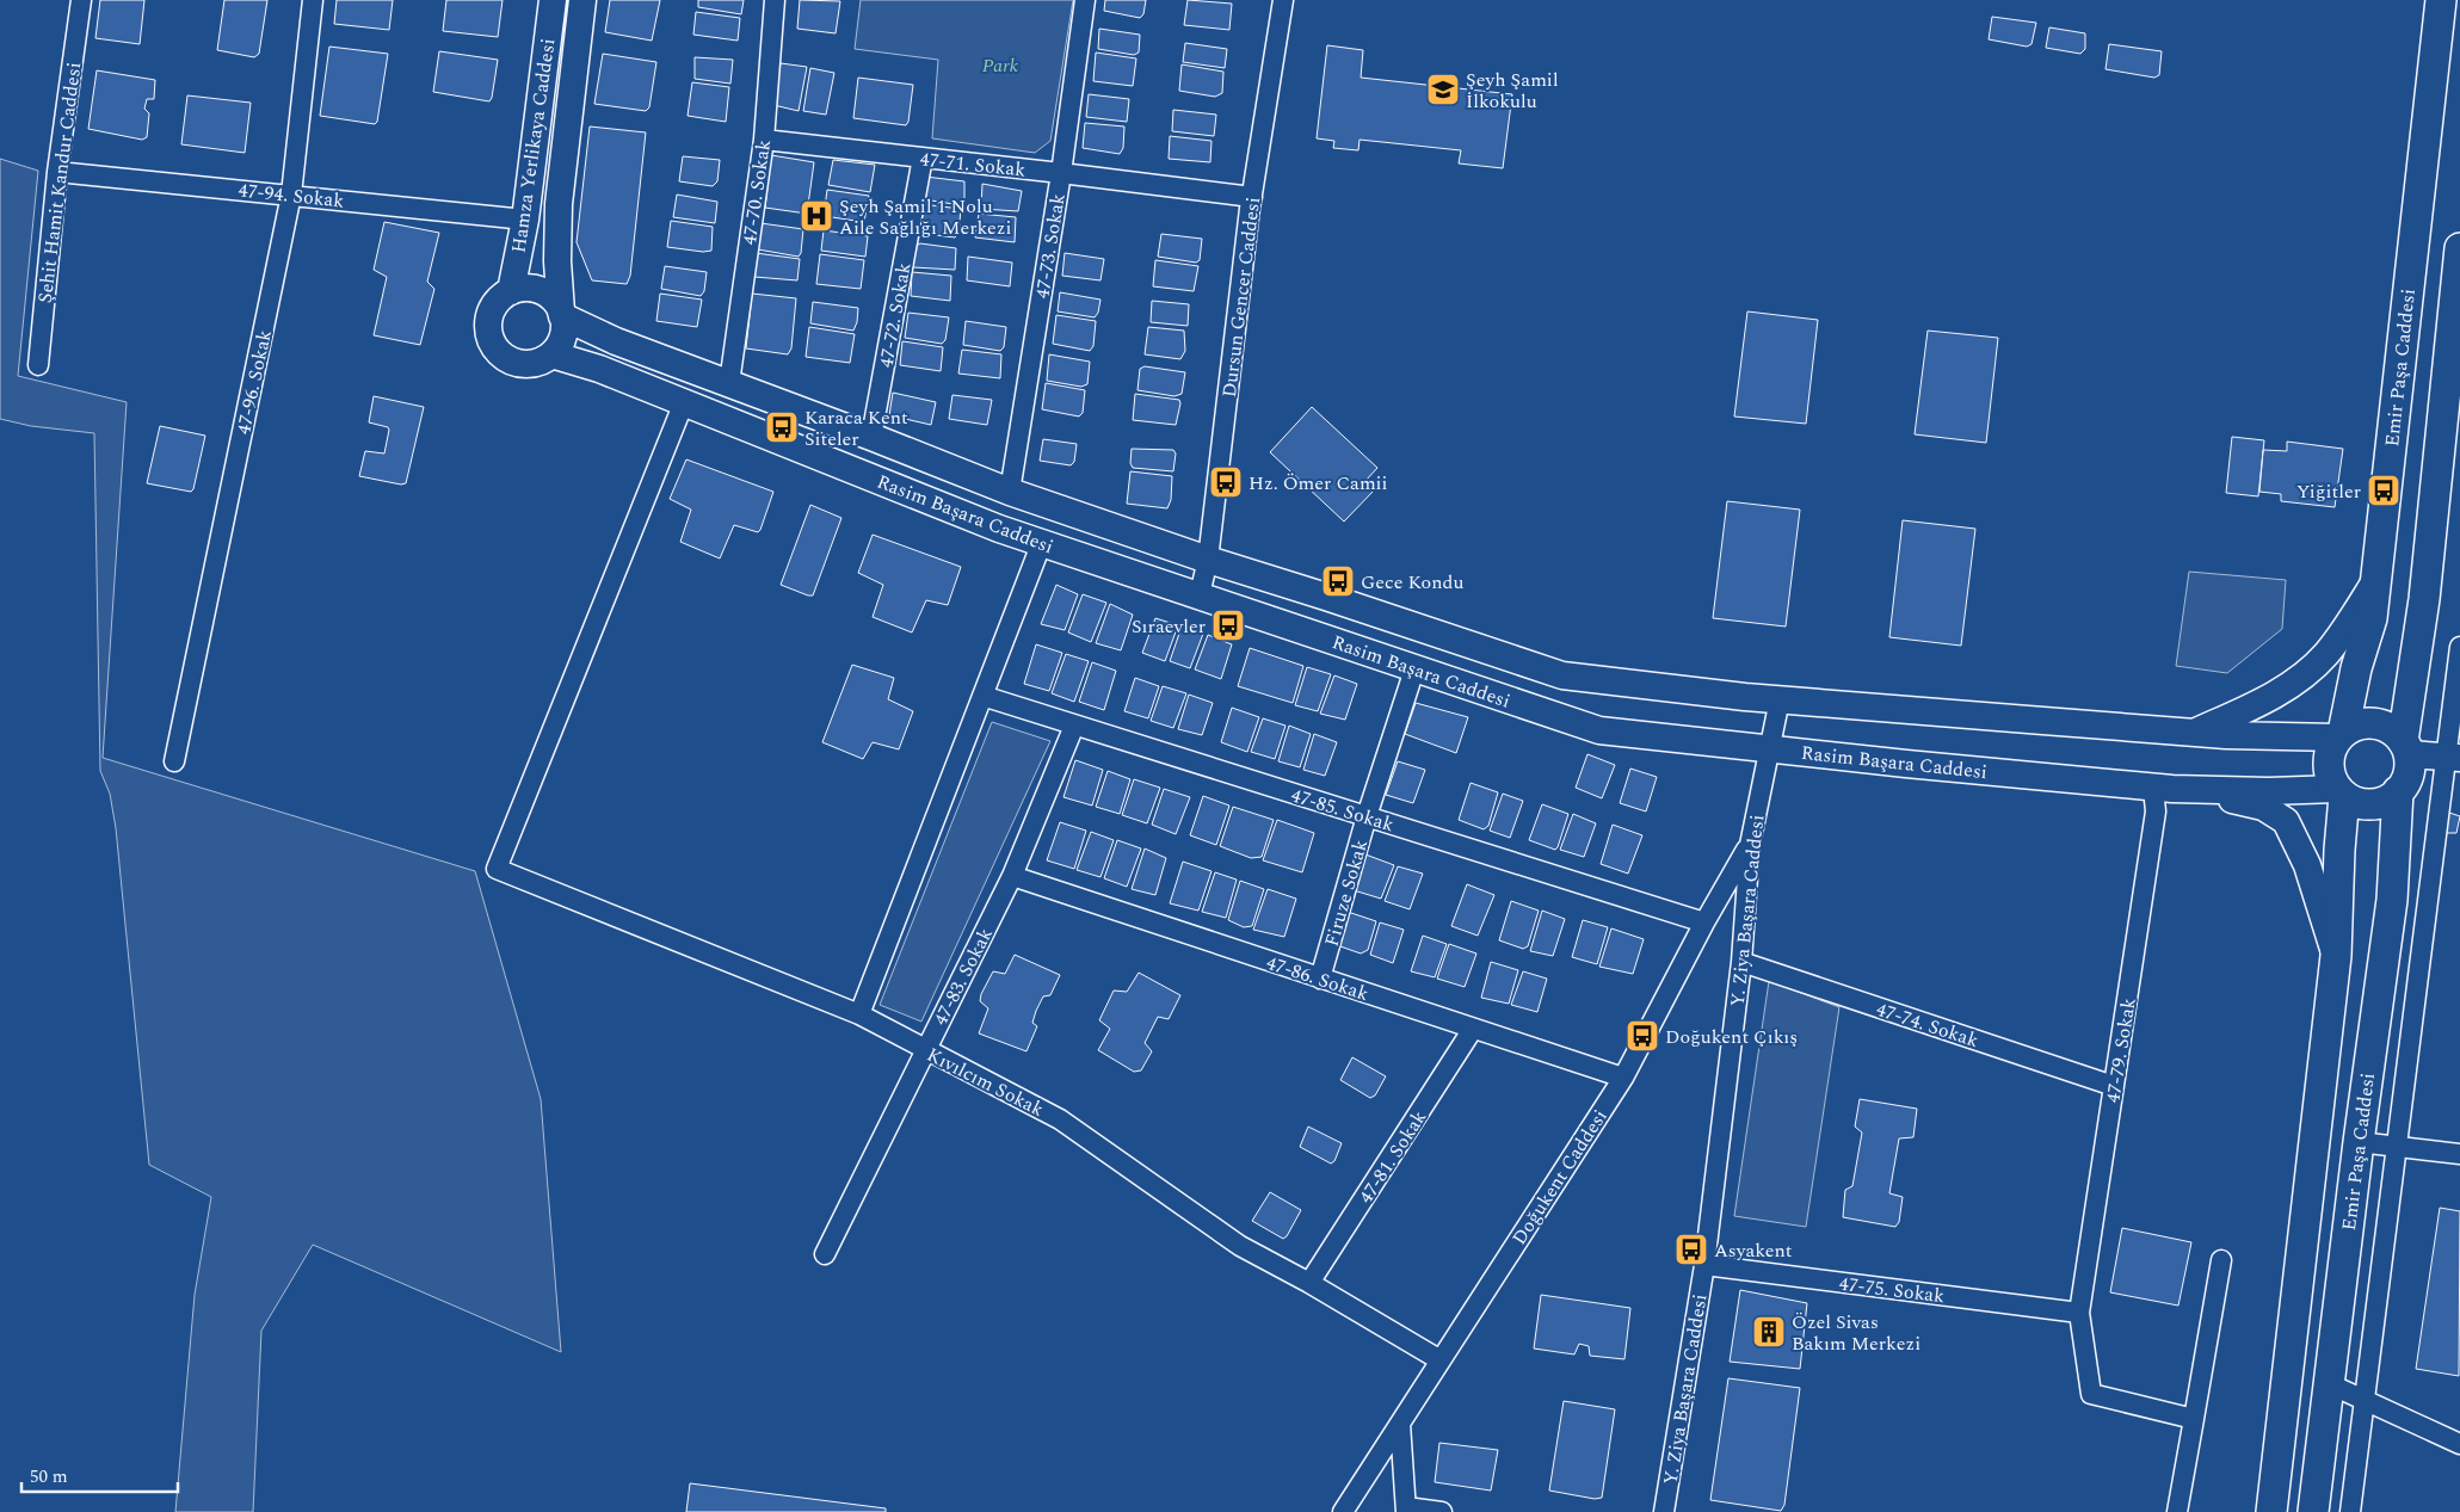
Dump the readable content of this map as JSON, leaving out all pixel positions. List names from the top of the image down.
{
  "streets": {
    "main road": ["Emir Paşa Caddesi"],
    "street": [
      "Hamza Yerlikaya Caddesi",
      "47-71. Sokak",
      "Şehit Hamit Kandur Caddesi",
      "47-70. Sokak",
      "47-94. Sokak",
      "47-73. Sokak",
      "Dursun Gencer Caddesi",
      "47-72. Sokak",
      "47-96. Sokak",
      "Rasim Başara Caddesi",
      "47-85. Sokak",
      "Firuze Sokak",
      "Y. Ziya Başara Caddesi",
      "47-83. Sokak",
      "47-86. Sokak",
      "47-74. Sokak",
      "47-79. Sokak",
      "Kıvılcım Sokak",
      "47-81. Sokak",
      "Doğukent Caddesi",
      "47-75. Sokak"
    ]
  },
  "crossings": [
    ["Hamza Yerlikaya Caddesi", "47-94. Sokak"],
    ["Hamza Yerlikaya Caddesi", "Rasim Başara Caddesi"],
    ["47-71. Sokak", "47-70. Sokak"],
    ["47-71. Sokak", "47-73. Sokak"],
    ["47-71. Sokak", "Dursun Gencer Caddesi"],
    ["47-71. Sokak", "47-72. Sokak"],
    ["Şehit Hamit Kandur Caddesi", "47-94. Sokak"],
    ["47-70. Sokak", "Rasim Başara Caddesi"],
    ["47-94. Sokak", "47-96. Sokak"],
    ["47-73. Sokak", "Rasim Başara Caddesi"],
    ["Dursun Gencer Caddesi", "Rasim Başara Caddesi"],
    ["47-72. Sokak", "Rasim Başara Caddesi"],
    ["Emir Paşa Caddesi", "Rasim Başara Caddesi"],
    ["Rasim Başara Caddesi", "Firuze Sokak"],
    ["Rasim Başara Caddesi", "Y. Ziya Başara Caddesi"],
    ["Rasim Başara Caddesi", "47-79. Sokak"],
    ["Rasim Başara Caddesi", "Kıvılcım Sokak"],
    ["47-85. Sokak", "Firuze Sokak"],
    ["47-85. Sokak", "47-83. Sokak"],
    ["47-85. Sokak", "Doğukent Caddesi"],
    ["Firuze Sokak", "47-86. Sokak"],
    ["Y. Ziya Başara Caddesi", "47-74. Sokak"],
    ["Y. Ziya Başara Caddesi", "Doğukent Caddesi"],
    ["Y. Ziya Başara Caddesi", "47-75. Sokak"],
    ["47-83. Sokak", "47-86. Sokak"],
    ["47-83. Sokak", "Kıvılcım Sokak"],
    ["47-86. Sokak", "47-81. Sokak"],
    ["47-86. Sokak", "Doğukent Caddesi"],
    ["47-74. Sokak", "47-79. Sokak"],
    ["47-79. Sokak", "47-75. Sokak"],
    ["Kıvılcım Sokak", "47-81. Sokak"],
    ["Kıvılcım Sokak", "Doğukent Caddesi"]
  ],
  "parks": ["Park"],
  "places": {
    "school or university": ["Şeyh Şamil İlkokulu"],
    "hospital": ["Şeyh Şamil 1 Nolu Aile Sağlığı Merkezi"],
    "bus stop": [
      "Karaca Kent Siteler",
      "Hz. Ömer Camii",
      "Yiğitler",
      "Gece Kondu",
      "Sıraevler",
      "Doğukent Çıkış",
      "Asyakent"
    ],
    "building": ["Özel Sivas Bakım Merkezi"]
  },
  "scale_bar": "50 m"
}
